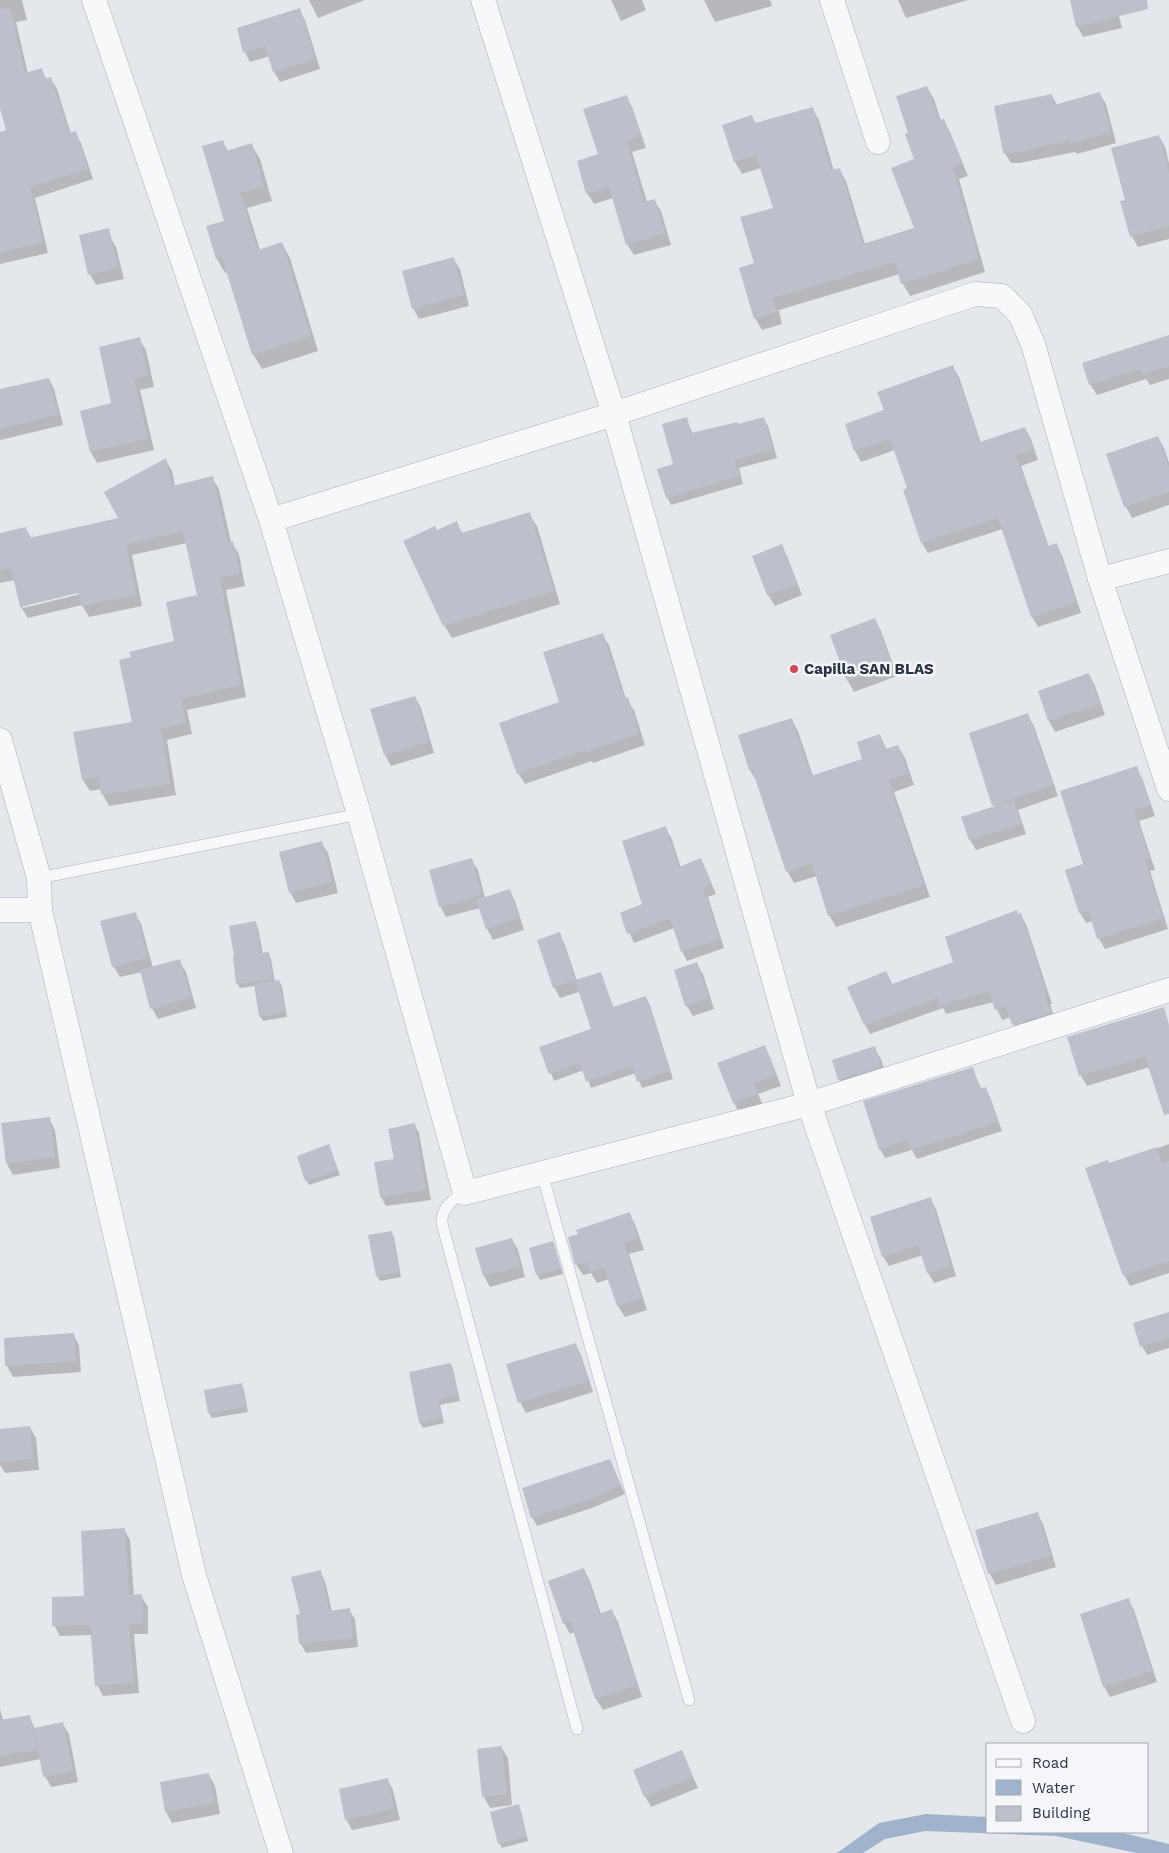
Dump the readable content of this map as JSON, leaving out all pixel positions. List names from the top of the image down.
{
  "places": ["Capilla SAN BLAS"],
  "legend": ["Road", "Water", "Building"]
}
